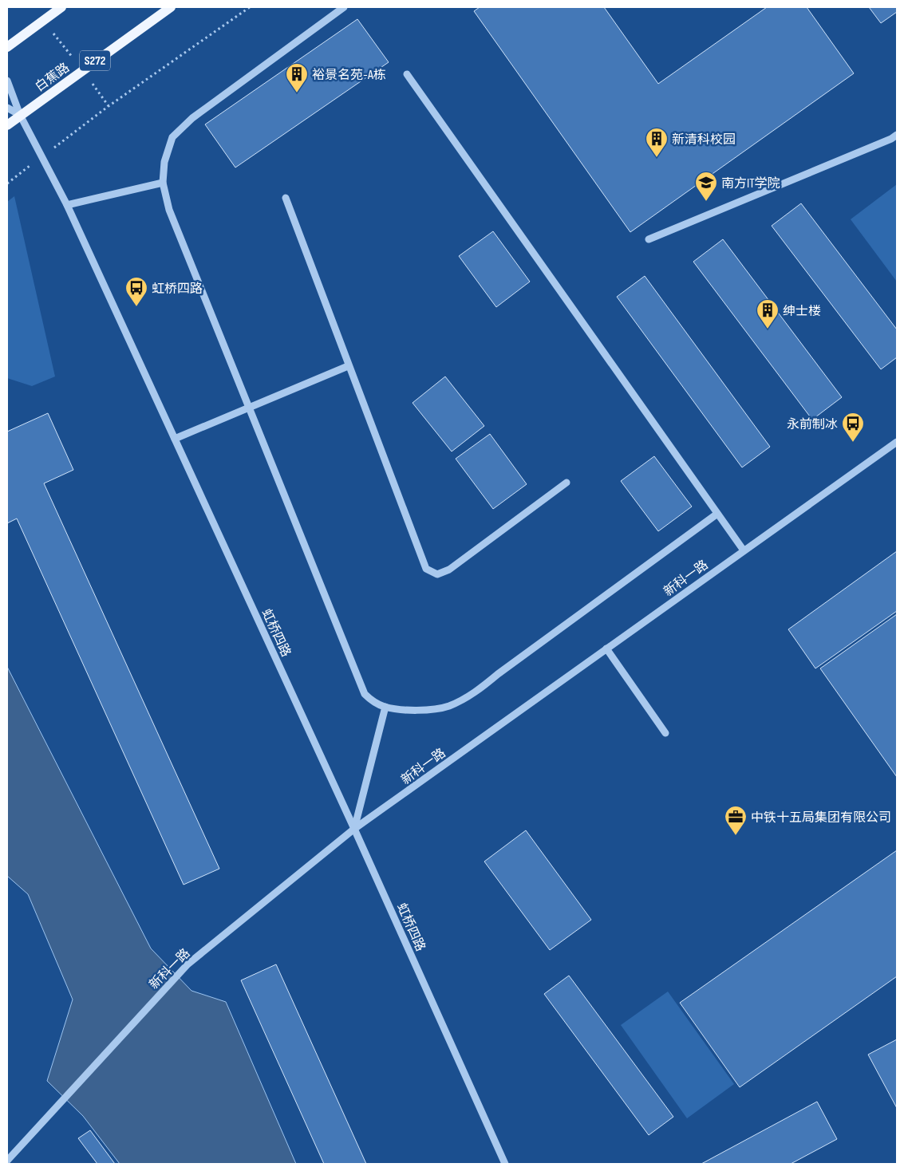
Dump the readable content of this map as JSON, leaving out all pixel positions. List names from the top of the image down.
{
  "streets": {
    "main road": ["S272", "白蕉路"],
    "street": ["新科一路", "虹桥四路"]
  },
  "crossings": [
    ["白蕉路", "虹桥四路"],
    ["新科一路", "虹桥四路"]
  ],
  "places": {
    "building": ["裕景名苑-A栋", "新清科校园", "绅士楼"],
    "school or university": ["南方IT学院"],
    "bus stop": ["虹桥四路", "永前制冰"],
    "office": ["中铁十五局集团有限公司"]
  }
}
